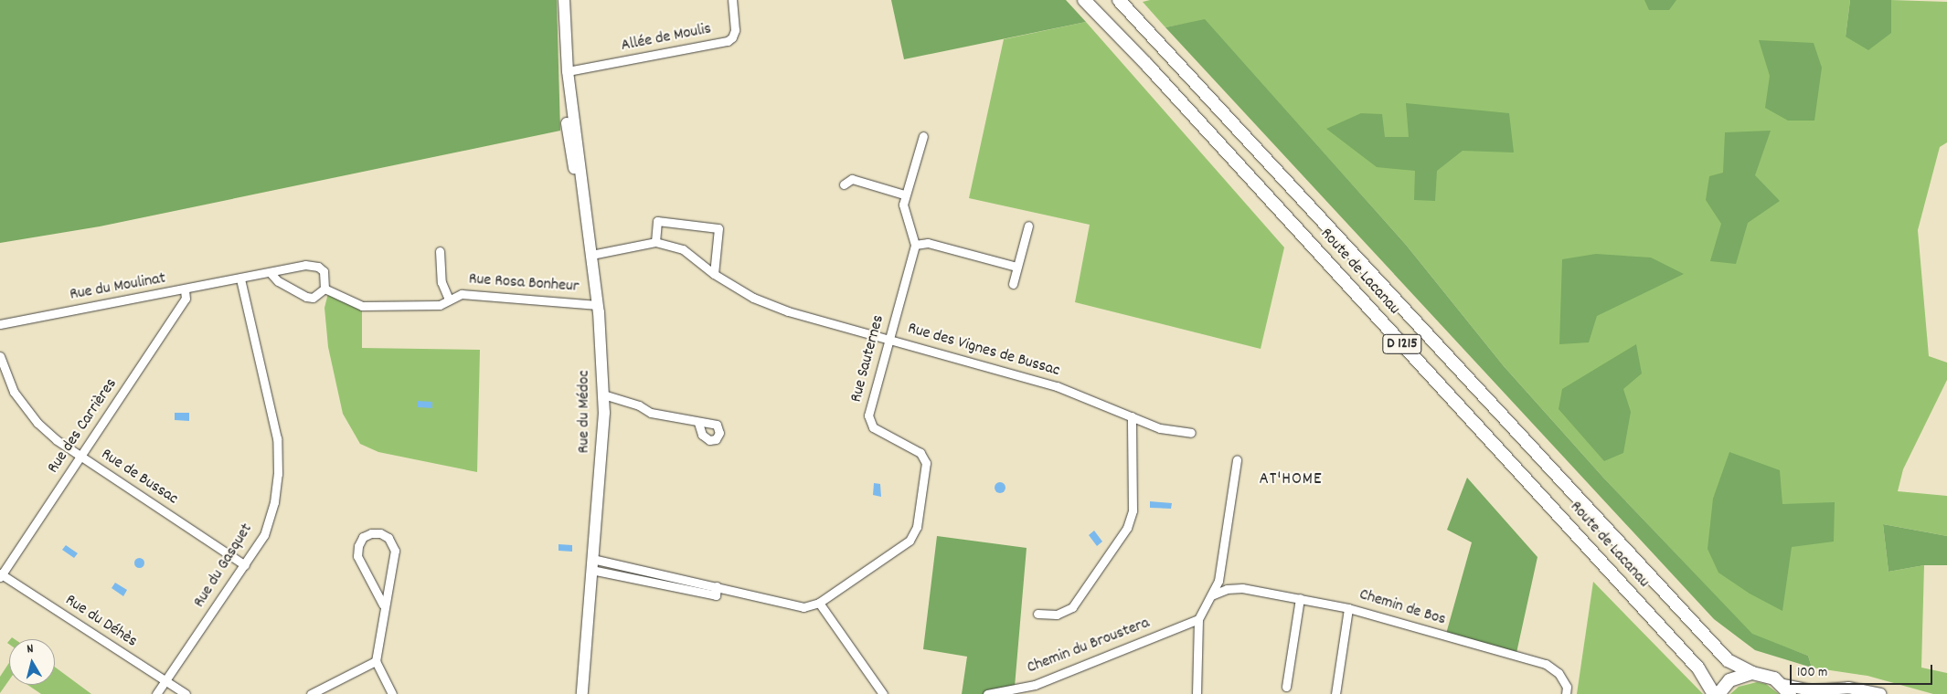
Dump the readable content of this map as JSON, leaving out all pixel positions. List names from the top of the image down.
{
  "streets": {
    "main road": ["Route de Lacanau", "D 1215"],
    "street": [
      "Allée de Moulis",
      "Rue Rosa Bonheur",
      "Rue du Moulinat",
      "Rue des Vignes de Bussac",
      "Rue Sauternes",
      "Rue du Médoc",
      "Rue des Carrières",
      "Rue de Bussac",
      "Rue du Gasquet",
      "Chemin de Bos",
      "Rue du Déhès",
      "Chemin du Broustera"
    ]
  },
  "crossings": [
    ["Allée de Moulis", "Rue du Médoc"],
    ["Rue Rosa Bonheur", "Rue du Moulinat"],
    ["Rue Rosa Bonheur", "Rue du Médoc"],
    ["Rue du Moulinat", "Rue des Carrières"],
    ["Rue du Moulinat", "Rue du Gasquet"],
    ["Rue des Vignes de Bussac", "Rue Sauternes"],
    ["Rue des Vignes de Bussac", "Rue du Médoc"],
    ["Rue Sauternes", "Rue du Médoc"],
    ["Rue des Carrières", "Rue de Bussac"],
    ["Rue des Carrières", "Rue du Déhès"],
    ["Rue de Bussac", "Rue du Gasquet"],
    ["Rue du Gasquet", "Rue du Déhès"]
  ],
  "districts": ["AT'HOME"],
  "scale_bar": "100 m",
  "north": "top"
}
